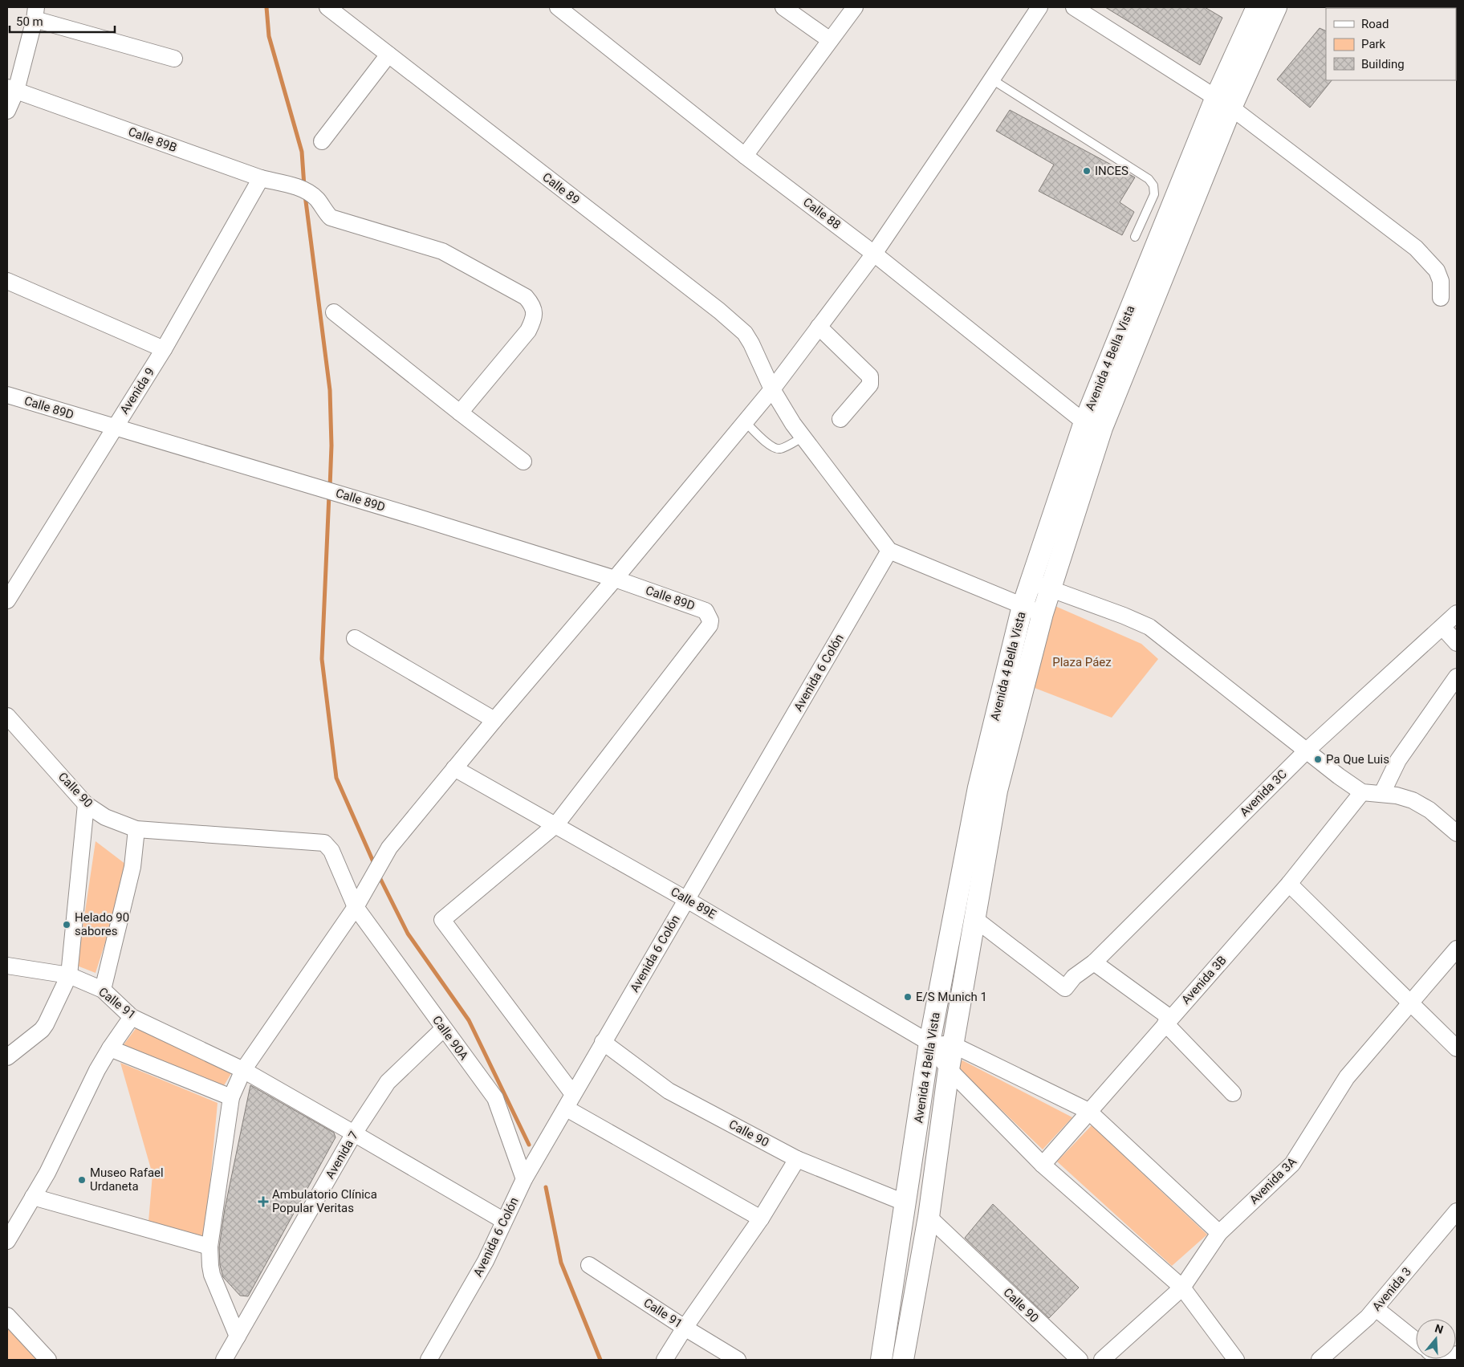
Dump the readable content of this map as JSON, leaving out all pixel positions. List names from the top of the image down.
{
  "streets": {
    "street": [
      "Calle 89B",
      "Calle 89",
      "Calle 88",
      "Avenida 4 Bella Vista",
      "Avenida 9",
      "Calle 89D",
      "Avenida 6 Colón",
      "Calle 90",
      "Avenida 3C",
      "Calle 89E",
      "Avenida 3B",
      "Calle 91",
      "Calle 90A",
      "Avenida 7",
      "Avenida 3A",
      "Avenida 3"
    ]
  },
  "crossings": [
    ["Calle 89B", "Avenida 9"],
    ["Calle 89", "Avenida 6 Colón"],
    ["Calle 88", "Avenida 4 Bella Vista"],
    ["Avenida 4 Bella Vista", "Calle 90"],
    ["Avenida 4 Bella Vista", "Avenida 3C"],
    ["Avenida 4 Bella Vista", "Calle 89E"],
    ["Avenida 9", "Calle 89D"],
    ["Calle 89D", "Calle 89E"],
    ["Avenida 6 Colón", "Calle 90"],
    ["Avenida 6 Colón", "Calle 89E"],
    ["Avenida 6 Colón", "Calle 91"],
    ["Avenida 6 Colón", "Calle 90A"],
    ["Calle 90", "Calle 90A"],
    ["Calle 91", "Avenida 7"],
    ["Calle 90A", "Avenida 7"]
  ],
  "parks": ["Plaza Páez"],
  "places": {
    "other": [
      "INCES",
      "Pa Que Luis",
      "Helado 90 sabores",
      "E/S Munich 1",
      "Museo Rafael Urdaneta"
    ],
    "health": ["Ambulatorio Clínica Popular Veritas"]
  },
  "legend": ["Road", "Park", "Building"],
  "scale_bar": "50 m",
  "north": "top"
}
